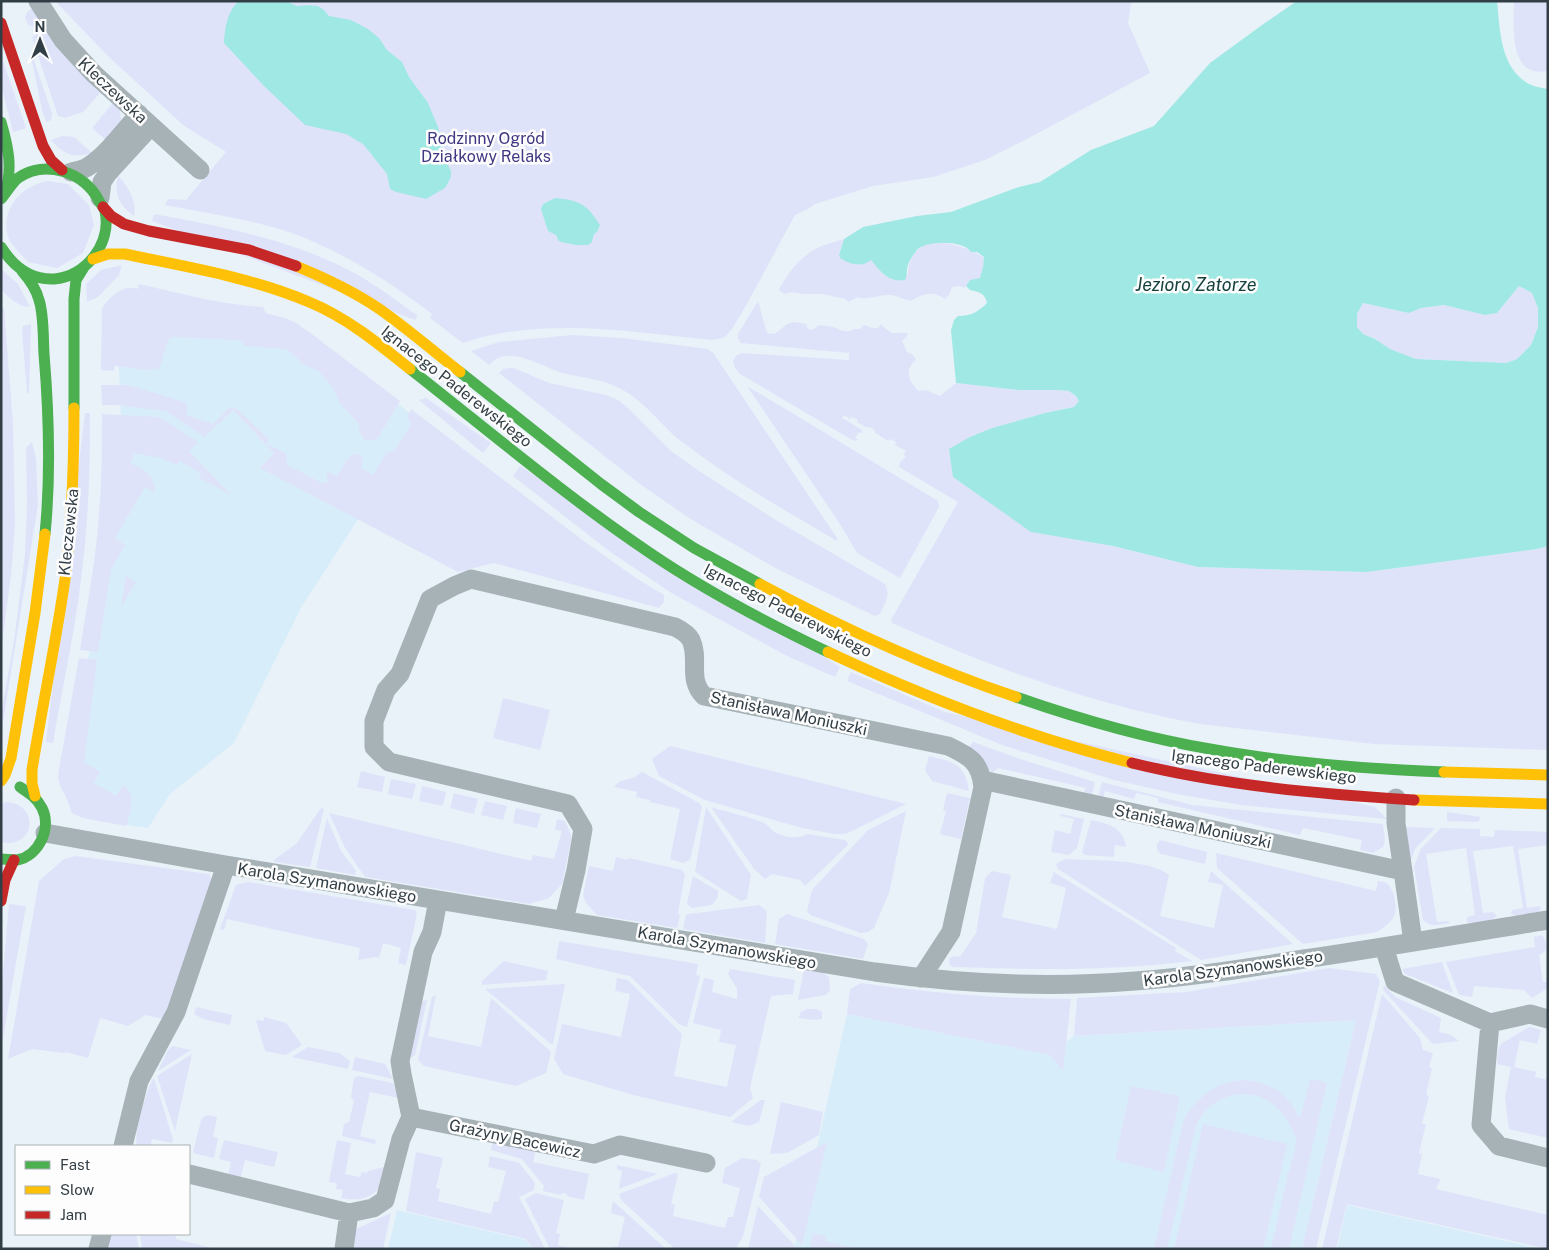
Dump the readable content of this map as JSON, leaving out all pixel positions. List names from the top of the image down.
{
  "streets": {
    "main road": ["Kleczewska", "Ignacego Paderewskiego"],
    "street": ["Stanisława Moniuszki", "Karola Szymanowskiego", "Grażyny Bacewicz"]
  },
  "crossings": [
    ["Kleczewska", "Karola Szymanowskiego"],
    ["Stanisława Moniuszki", "Karola Szymanowskiego"]
  ],
  "water": ["Jezioro Zatorze"],
  "parks": ["Rodzinny Ogród Działkowy Relaks"],
  "legend": ["Fast", "Slow", "Jam"],
  "north": "top"
}
